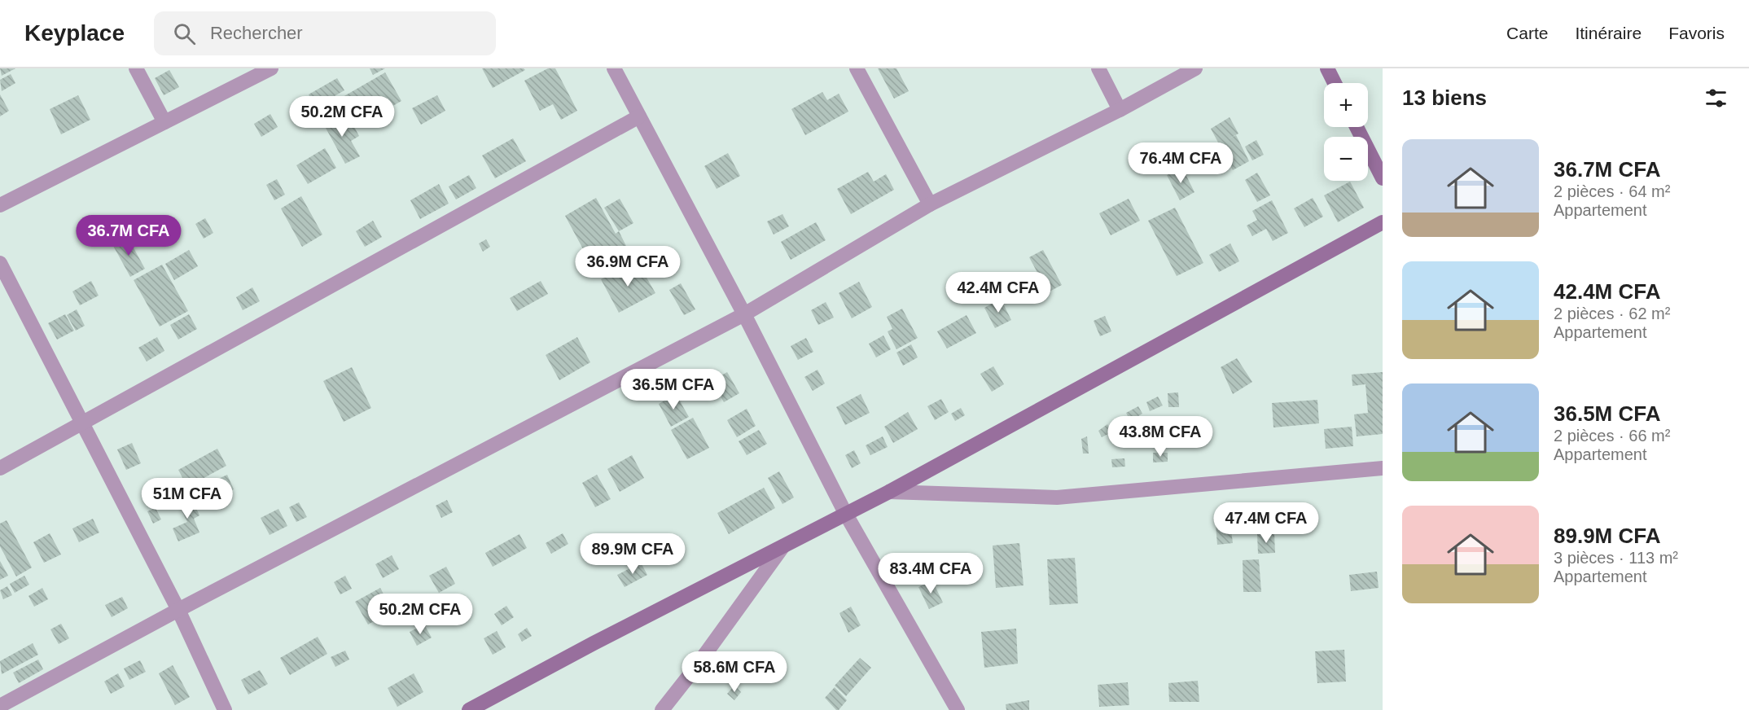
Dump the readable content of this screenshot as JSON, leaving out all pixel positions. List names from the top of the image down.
{
  "page": {
    "header": "Keyplace",
    "search": "Rechercher",
    "nav": ["Carte", "Itinéraire", "Favoris"],
    "heading": "13 biens",
    "map_buttons": ["+", "−"],
    "price": [
      "50.2M CFA",
      "76.4M CFA",
      "36.7M CFA",
      "36.9M CFA",
      "42.4M CFA",
      "36.5M CFA",
      "43.8M CFA",
      "51M CFA",
      "47.4M CFA",
      "89.9M CFA",
      "83.4M CFA",
      "50.2M CFA",
      "58.6M CFA"
    ],
    "list": [
      {
        "name": "36.7M CFA",
        "note": "2 pièces · 64 m² · Appartement"
      },
      {
        "name": "42.4M CFA",
        "note": "2 pièces · 62 m² · Appartement"
      },
      {
        "name": "36.5M CFA",
        "note": "2 pièces · 66 m² · Appartement"
      },
      {
        "name": "89.9M CFA",
        "note": "3 pièces · 113 m² · Appartement"
      }
    ]
  }
}
